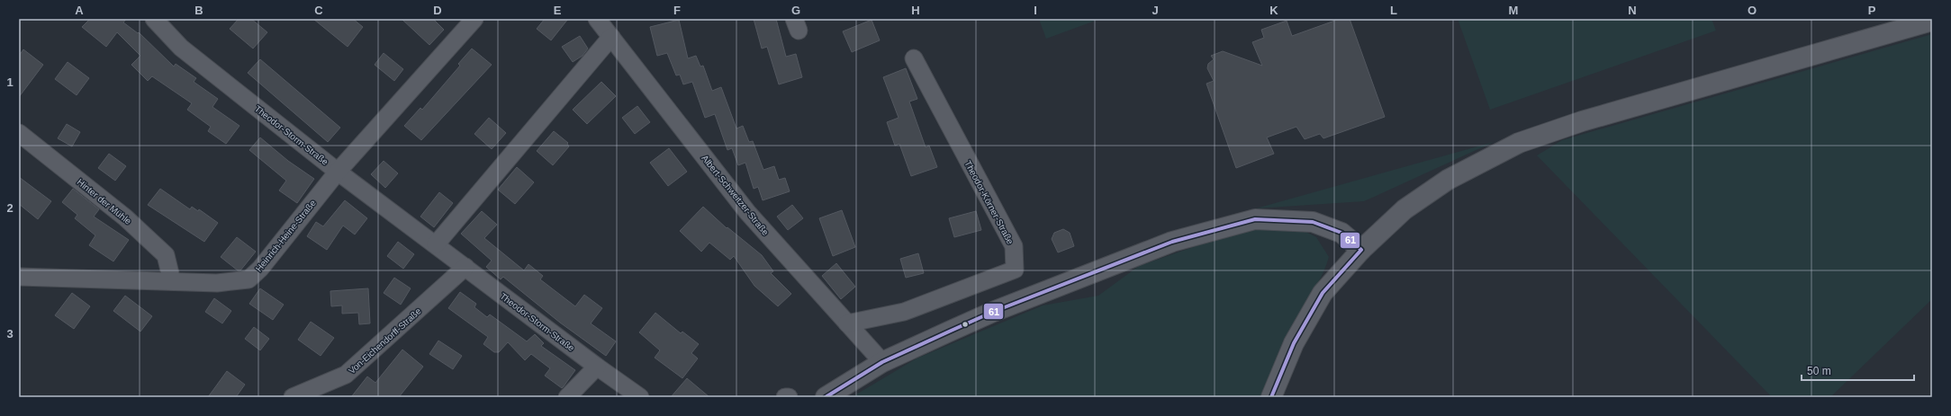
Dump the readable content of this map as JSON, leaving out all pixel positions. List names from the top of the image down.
{
  "streets": {
    "street": [
      "Theodor-Storm-Straße",
      "Albert-Schweitzer-Straße",
      "Hinter der Mühle",
      "Theodor-Körner-Straße",
      "Heinrich-Heine-Straße",
      "Von-Eichendorff-Straße"
    ]
  },
  "crossings": [
    ["Theodor-Storm-Straße", "Heinrich-Heine-Straße"],
    ["Theodor-Storm-Straße", "Von-Eichendorff-Straße"],
    ["Albert-Schweitzer-Straße", "Theodor-Körner-Straße"],
    ["Hinter der Mühle", "Heinrich-Heine-Straße"]
  ],
  "lines": ["transit line 61"],
  "scale_bar": "50 m",
  "grid": {
    "columns": [
      "A",
      "B",
      "C",
      "D",
      "E",
      "F",
      "G",
      "H",
      "I",
      "J",
      "K",
      "L",
      "M",
      "N",
      "O",
      "P"
    ],
    "rows": ["1", "2", "3"]
  }
}
